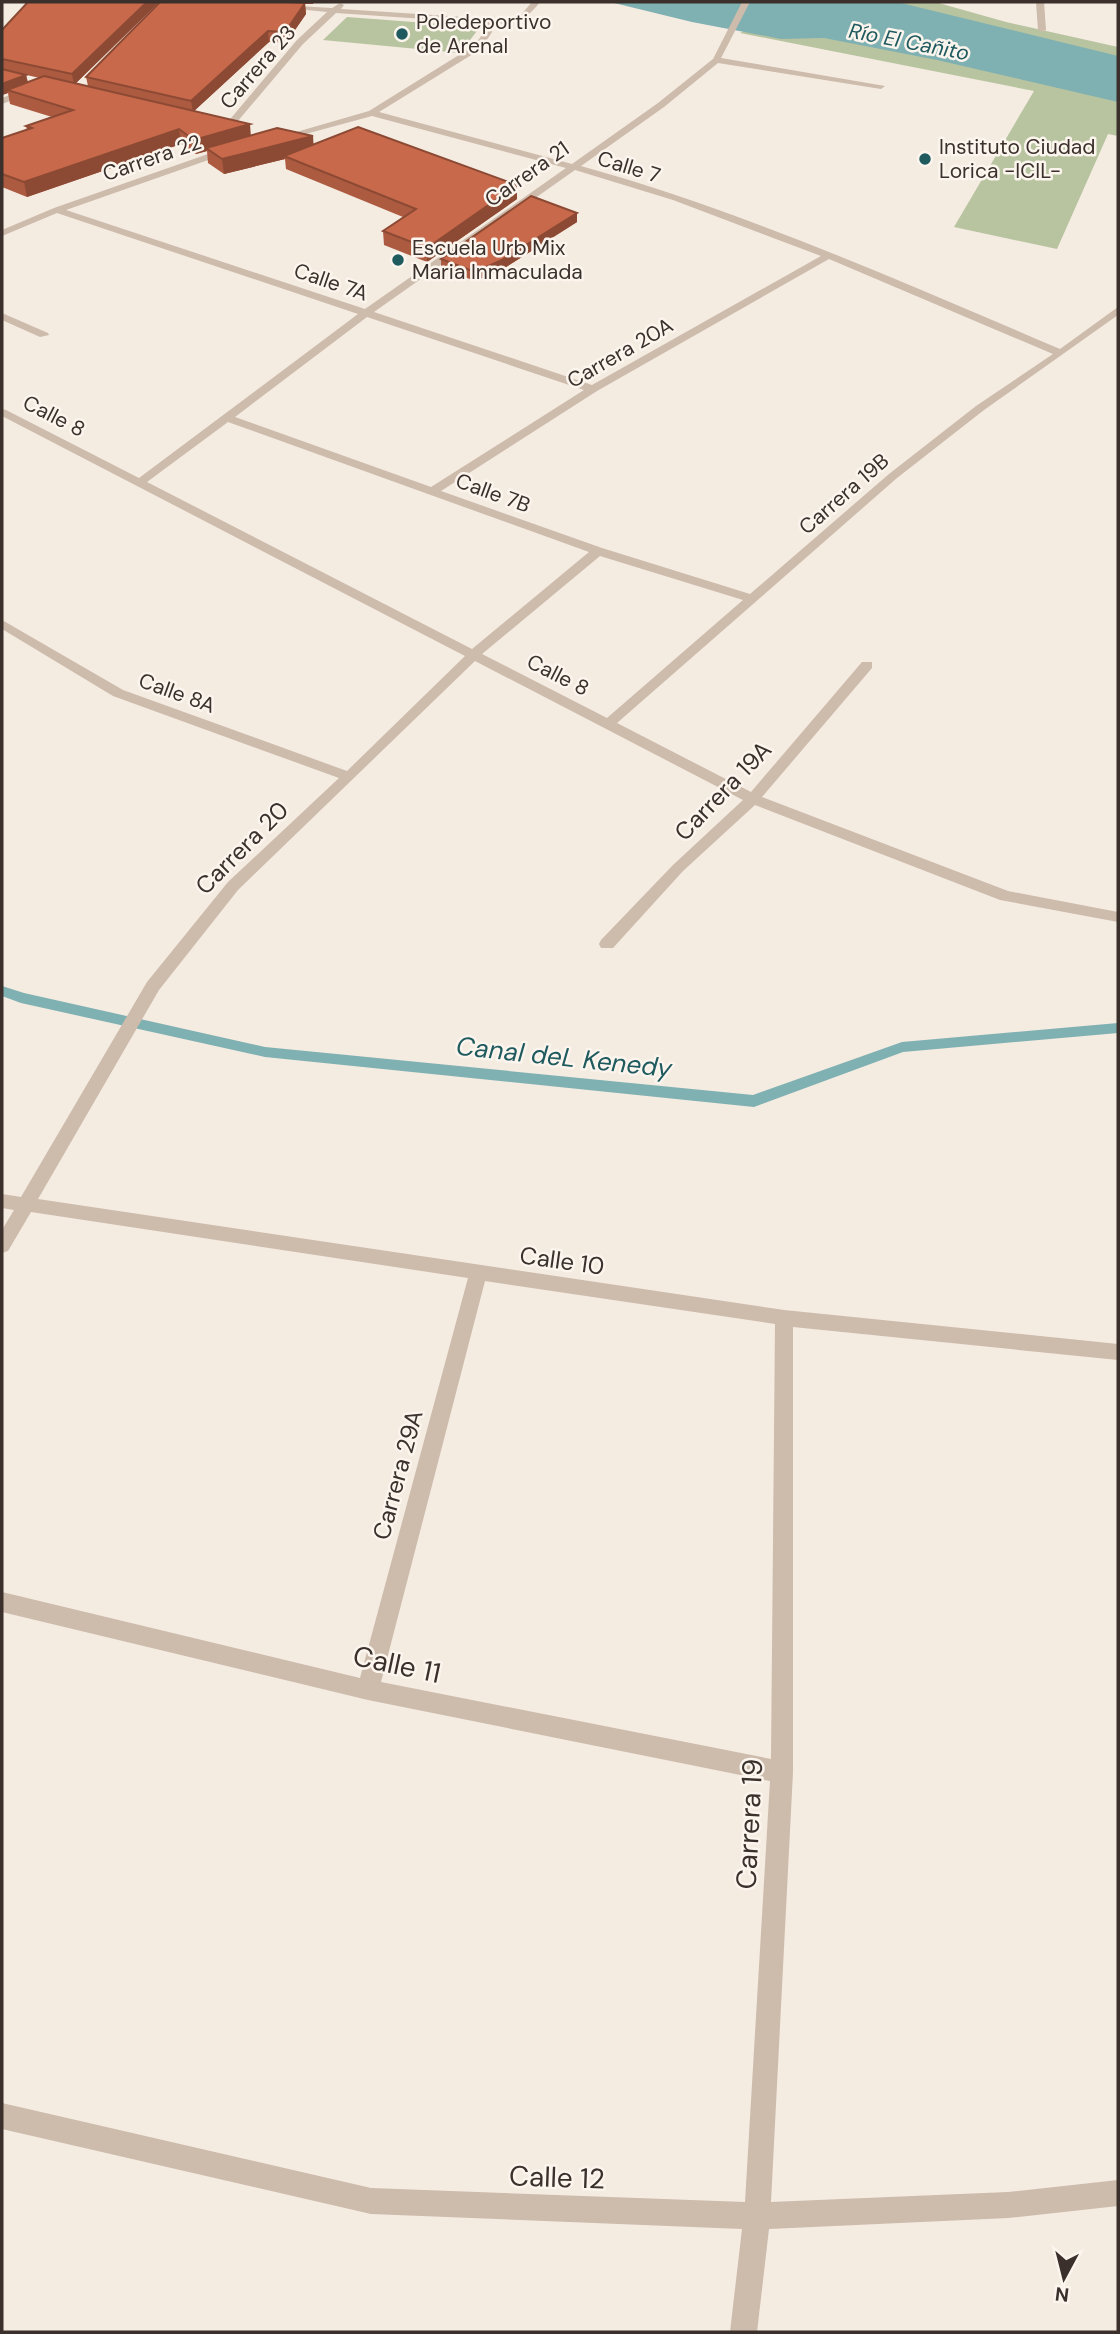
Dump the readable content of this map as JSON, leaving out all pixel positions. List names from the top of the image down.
{
  "streets": {
    "street": [
      "Carrera 23",
      "Carrera 22",
      "Calle 7",
      "Carrera 21",
      "Calle 7A",
      "Carrera 20A",
      "Calle 8",
      "Calle 7B",
      "Carrera 19B",
      "Calle 8A",
      "Carrera 19A",
      "Carrera 20",
      "Calle 10",
      "Carrera 29A",
      "Calle 11",
      "Carrera 19",
      "Calle 12"
    ]
  },
  "crossings": [
    ["Carrera 22", "Calle 7A"],
    ["Calle 7", "Carrera 21"],
    ["Calle 7", "Carrera 20A"],
    ["Calle 7", "Carrera 19B"],
    ["Carrera 21", "Calle 7A"],
    ["Carrera 21", "Calle 8"],
    ["Carrera 21", "Calle 7B"],
    ["Calle 7A", "Carrera 20A"],
    ["Carrera 20A", "Calle 7B"],
    ["Calle 8", "Carrera 19B"],
    ["Calle 8", "Carrera 19A"],
    ["Calle 8", "Carrera 20"],
    ["Calle 7B", "Carrera 19B"],
    ["Calle 7B", "Carrera 20"],
    ["Calle 8A", "Carrera 20"],
    ["Carrera 20", "Calle 10"],
    ["Calle 10", "Carrera 29A"],
    ["Calle 10", "Carrera 19"],
    ["Carrera 29A", "Calle 11"],
    ["Calle 11", "Carrera 19"],
    ["Carrera 19", "Calle 12"]
  ],
  "water": ["Río El Cañito", "Canal deL Kenedy"],
  "places": ["Poledeportivo de Arenal", "Instituto Ciudad Lorica -ICIL-", "Escuela Urb Mix Maria Inmaculada"],
  "north": "bottom"
}
